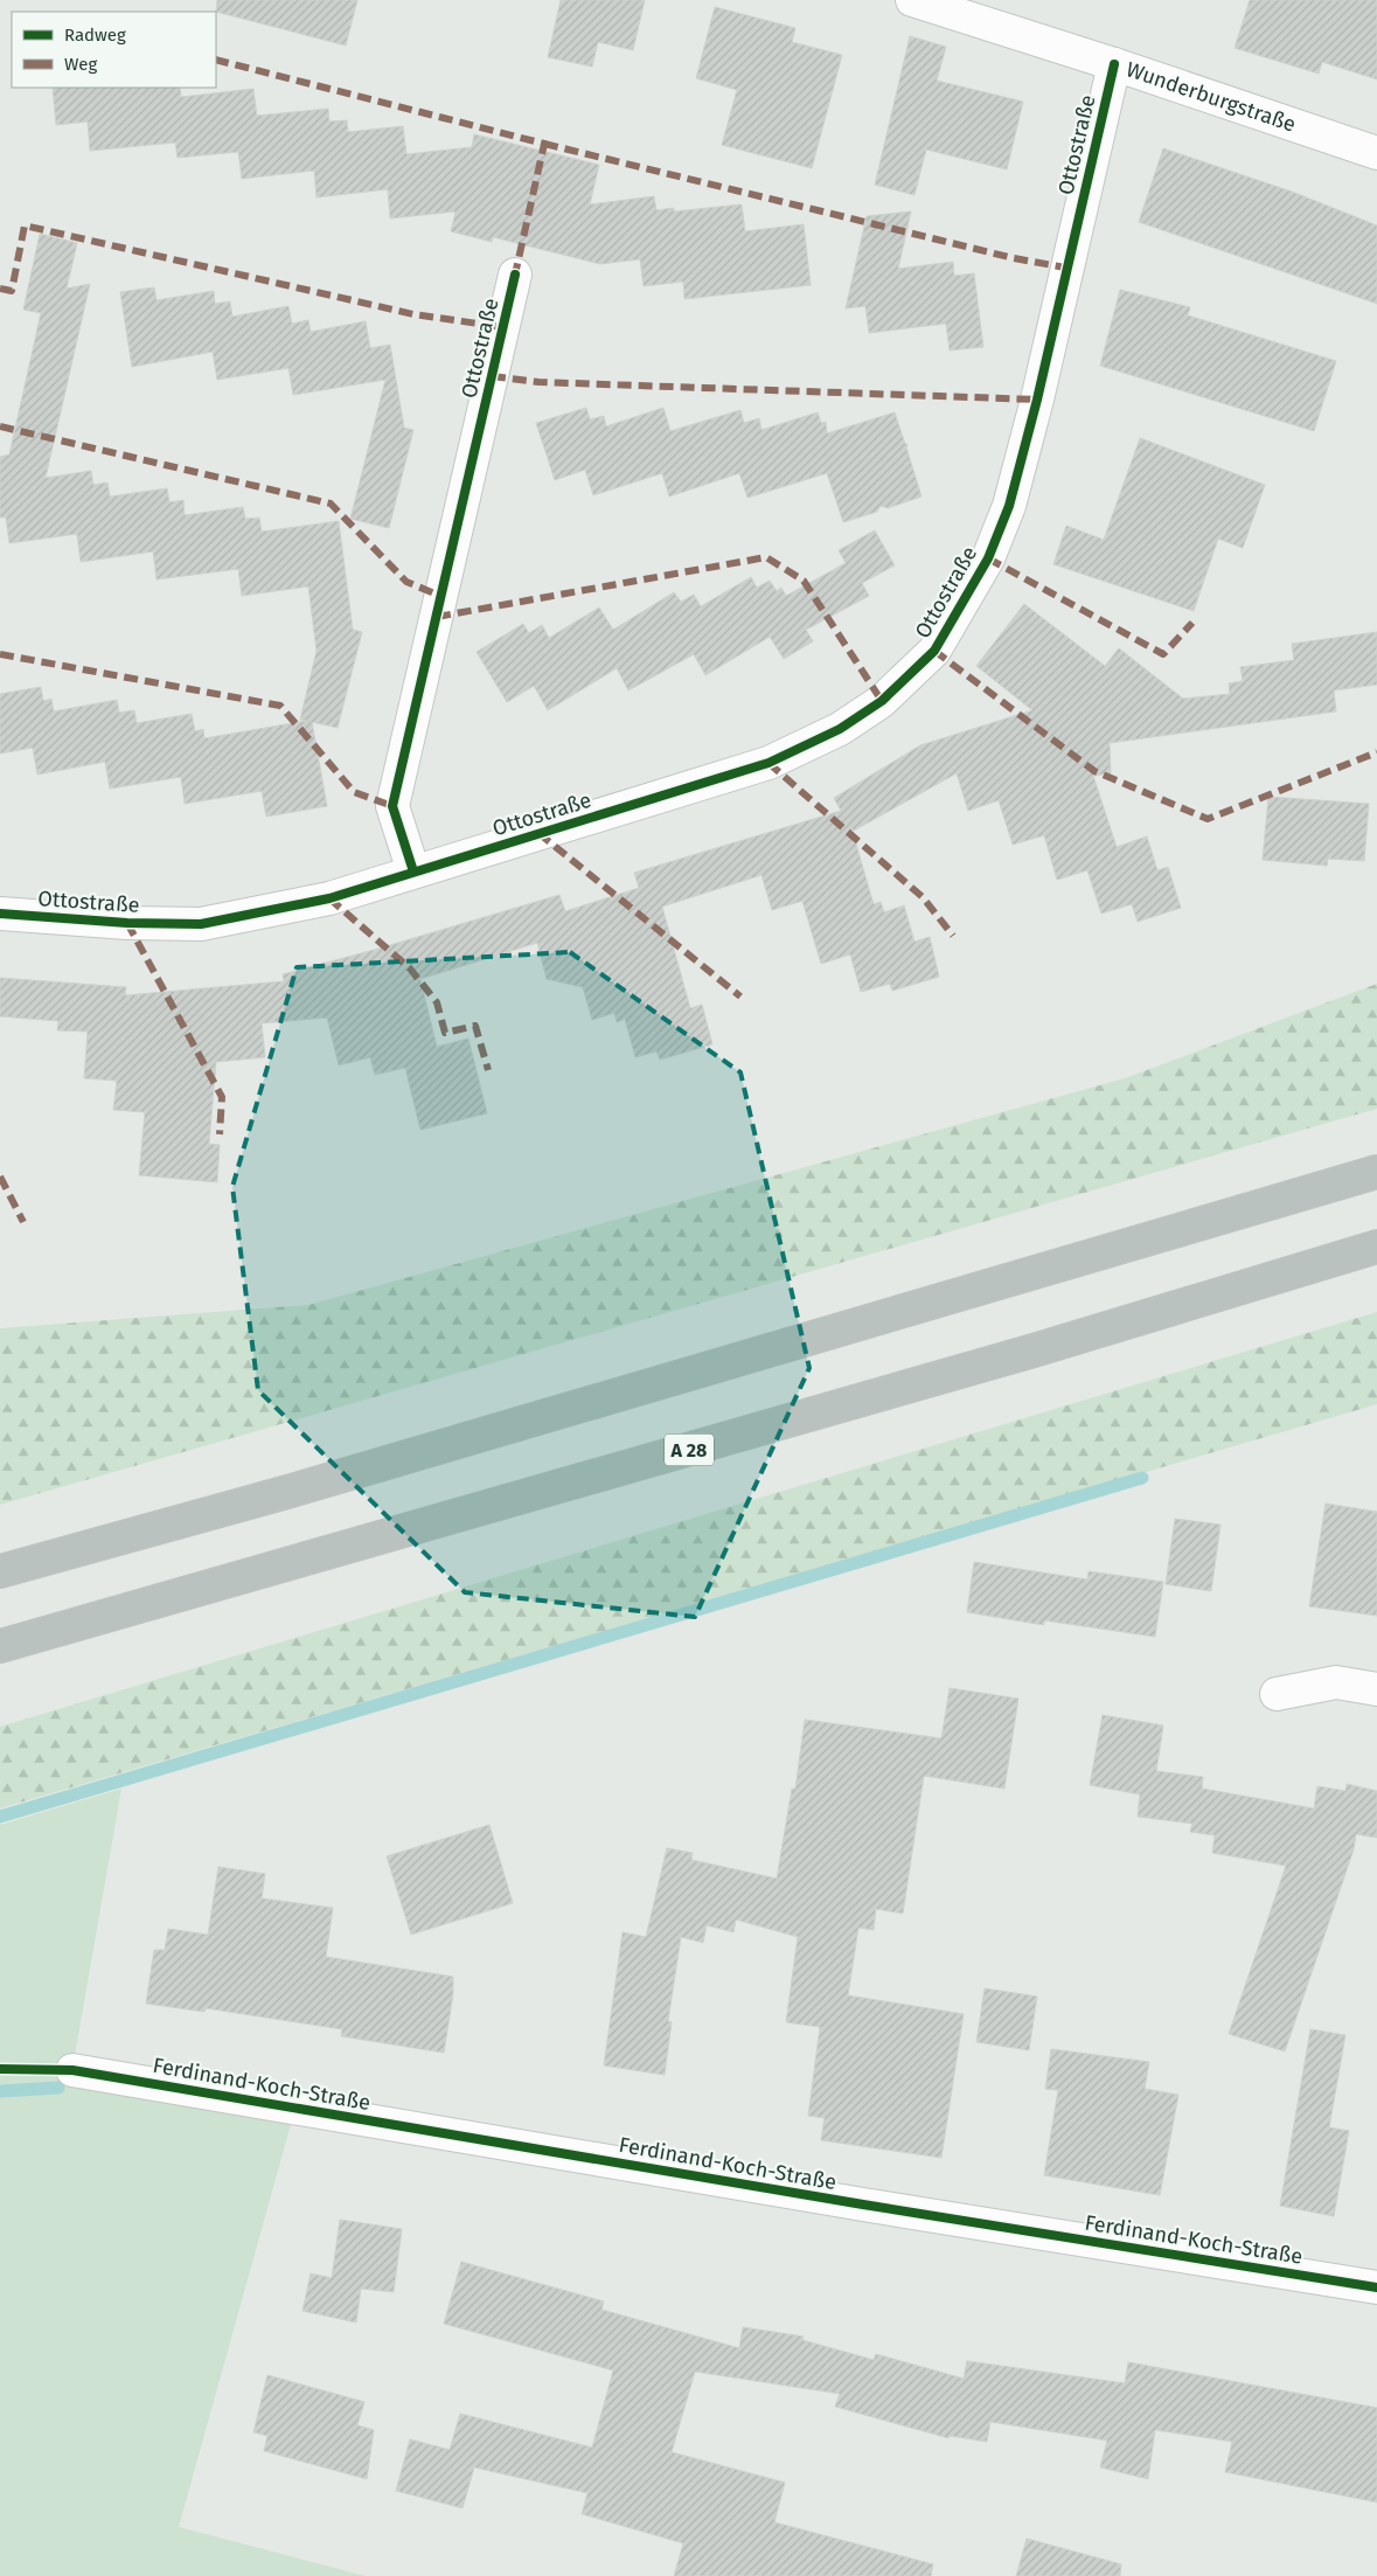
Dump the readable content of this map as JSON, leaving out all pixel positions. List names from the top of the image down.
{
  "streets": {
    "highway": ["A 28"],
    "street": ["Wunderburgstraße", "Ottostraße", "Ferdinand-Koch-Straße"]
  },
  "crossings": [
    ["Wunderburgstraße", "Ottostraße"]
  ],
  "legend": ["Radweg", "Weg"]
}
